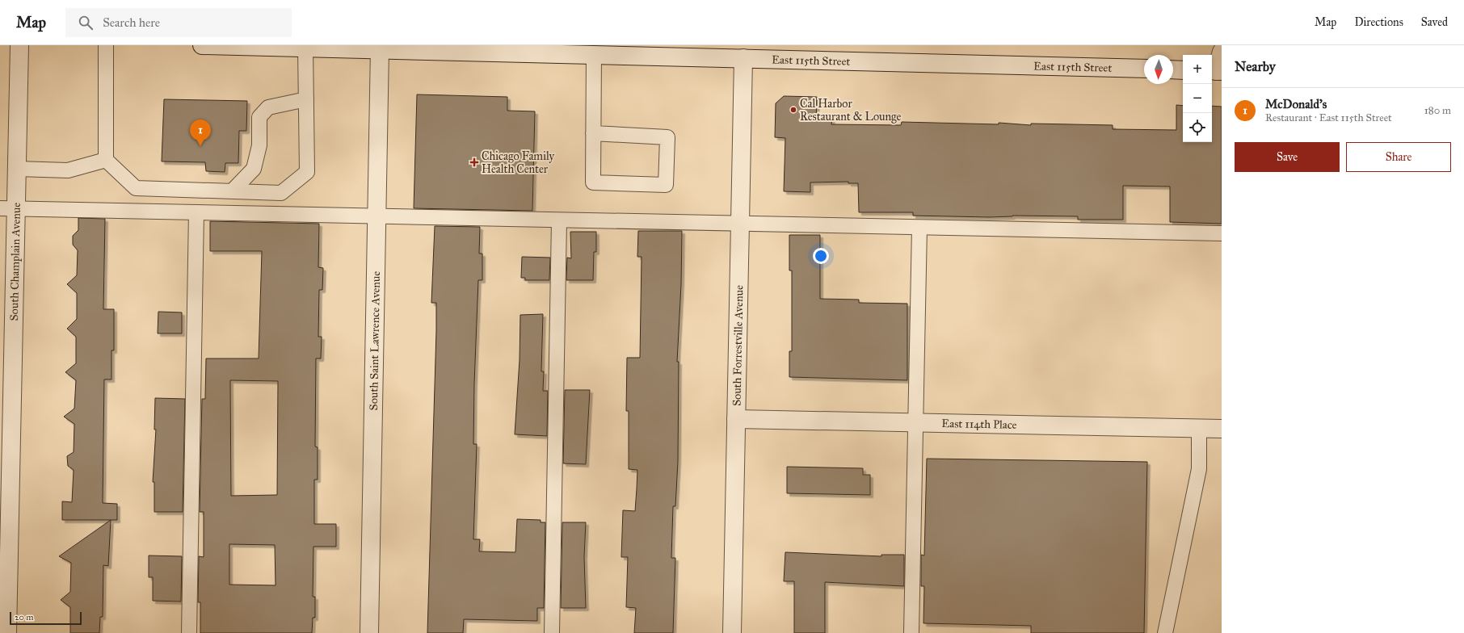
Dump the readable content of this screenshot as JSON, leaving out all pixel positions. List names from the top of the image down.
{
  "streets": {
    "street": [
      "East 115th Street",
      "South Champlain Avenue",
      "South Saint Lawrence Avenue",
      "South Forrestville Avenue",
      "East 114th Place"
    ]
  },
  "crossings": [
    ["East 115th Street", "South Saint Lawrence Avenue"],
    ["East 115th Street", "South Forrestville Avenue"],
    ["South Forrestville Avenue", "East 114th Place"]
  ],
  "places": {
    "other": ["Cal Harbor Restaurant & Lounge"],
    "health": ["Chicago Family Health Center"]
  },
  "scale_bar": "20 m",
  "north": "bottom",
  "page": {
    "header": "Map",
    "search": "Search here",
    "nav": ["Map", "Directions", "Saved"],
    "heading": "Nearby",
    "map_buttons": ["+", "−"],
    "list": [
      {
        "mark": "1",
        "name": "McDonald's",
        "note": "Restaurant · East 115th Street",
        "value": "180 m"
      }
    ],
    "pins": "1",
    "buttons": ["Save", "Share"],
    "scale": "20 m"
  }
}
